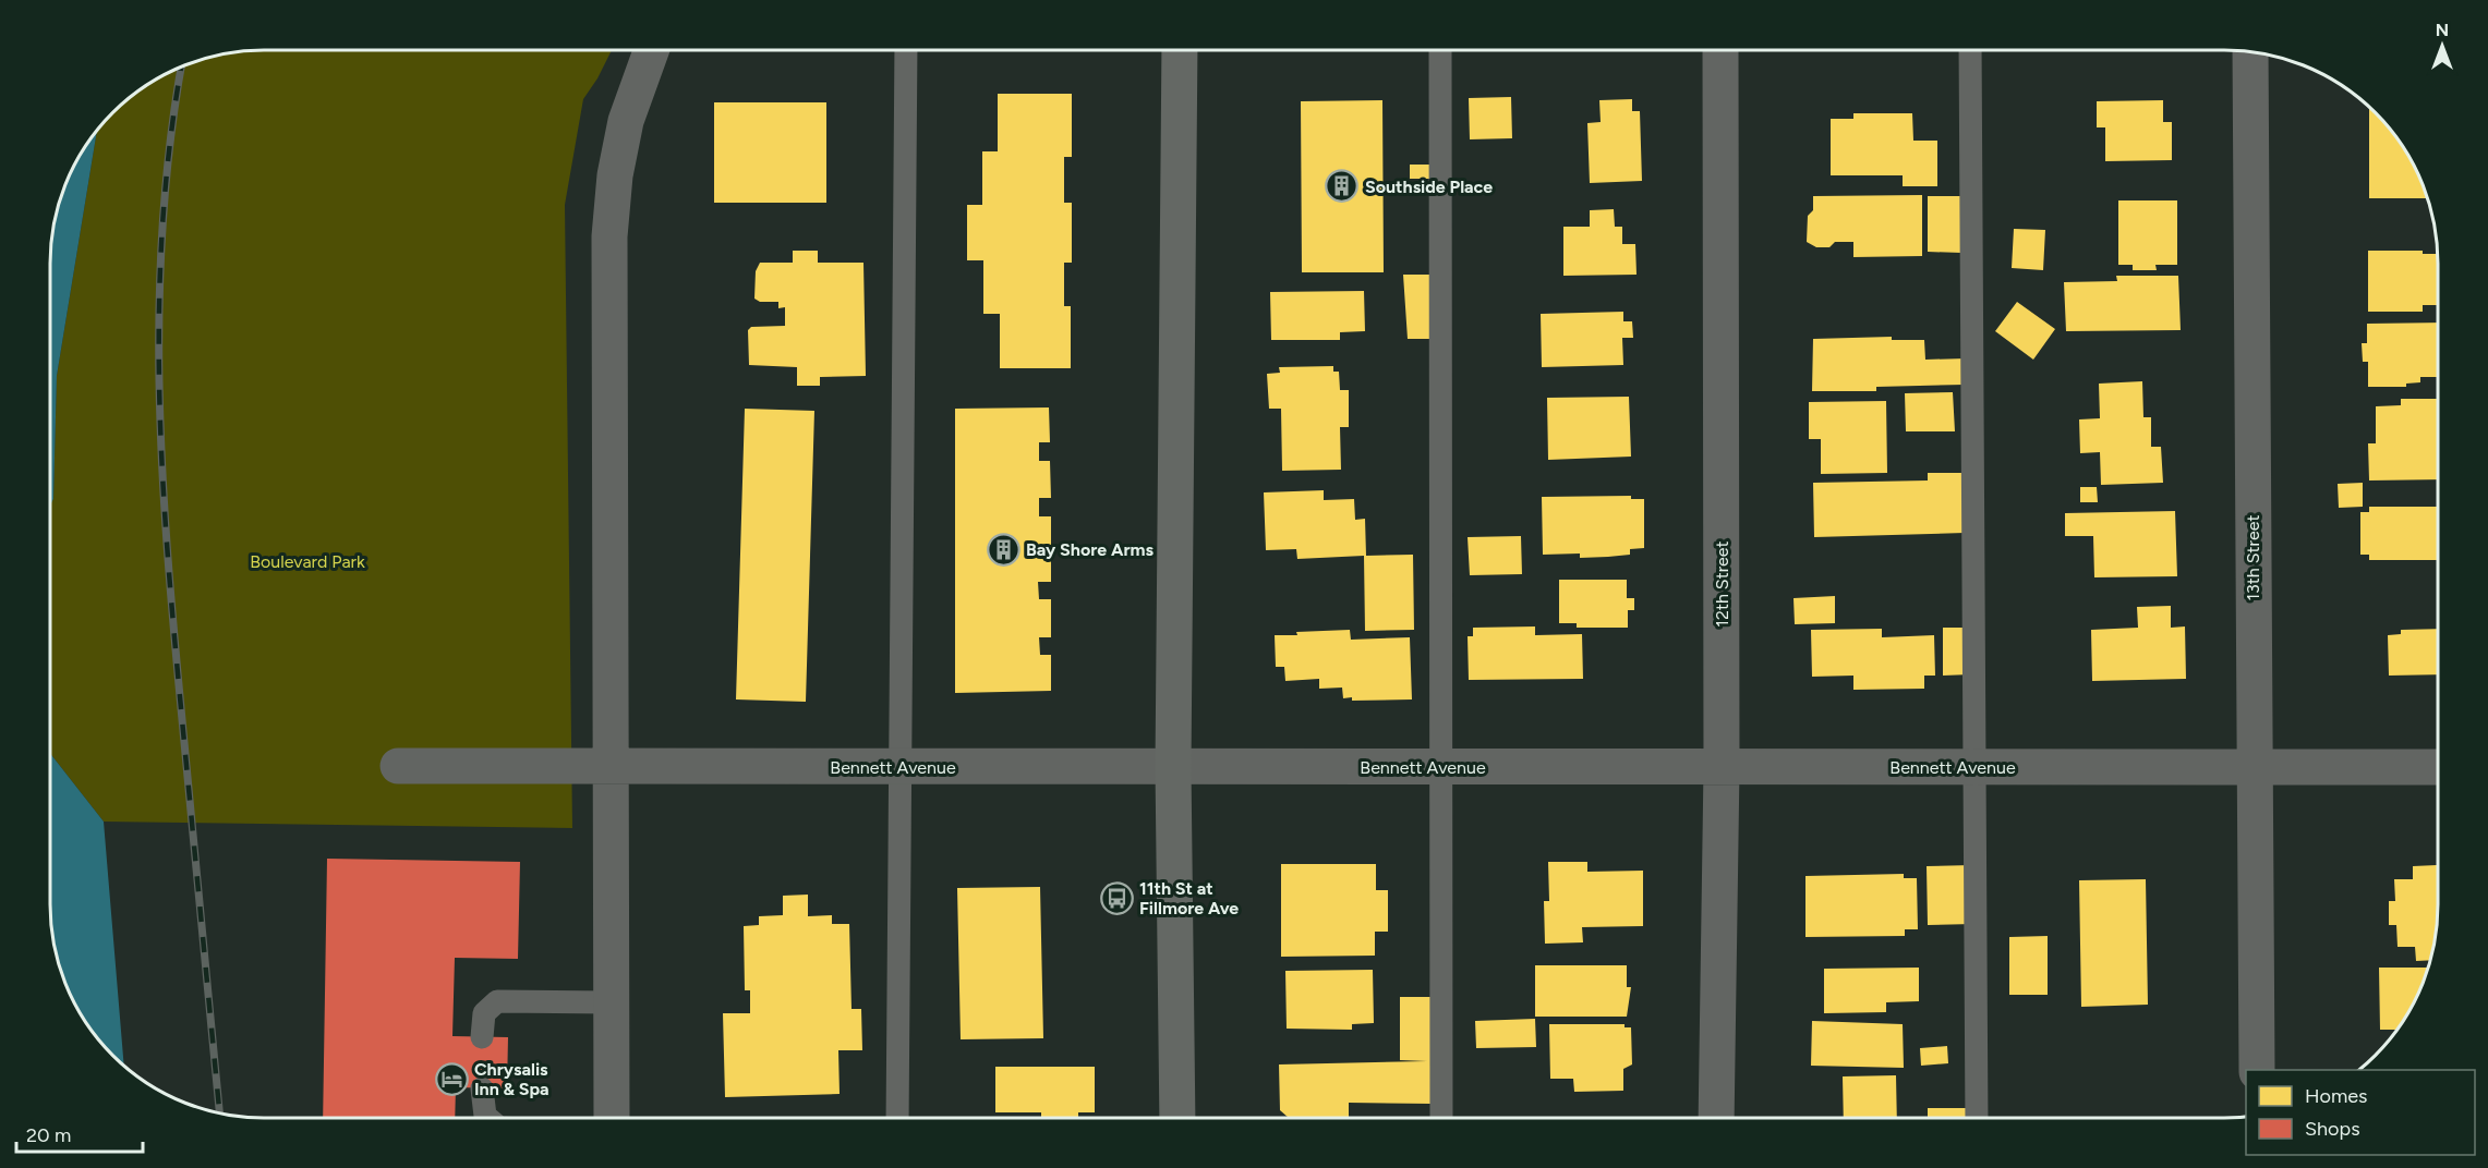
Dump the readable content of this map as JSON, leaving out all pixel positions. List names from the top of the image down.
{
  "streets": {
    "street": ["13th Street", "12th Street", "Bennett Avenue"]
  },
  "crossings": [
    ["13th Street", "Bennett Avenue"],
    ["12th Street", "Bennett Avenue"]
  ],
  "parks": ["Boulevard Park"],
  "places": {
    "building": ["Southside Place", "Bay Shore Arms"],
    "bus stop": ["11th St at Fillmore Ave"],
    "hotel": ["Chrysalis Inn & Spa"]
  },
  "legend": ["Homes", "Shops"],
  "scale_bar": "20 m",
  "north": "top"
}
